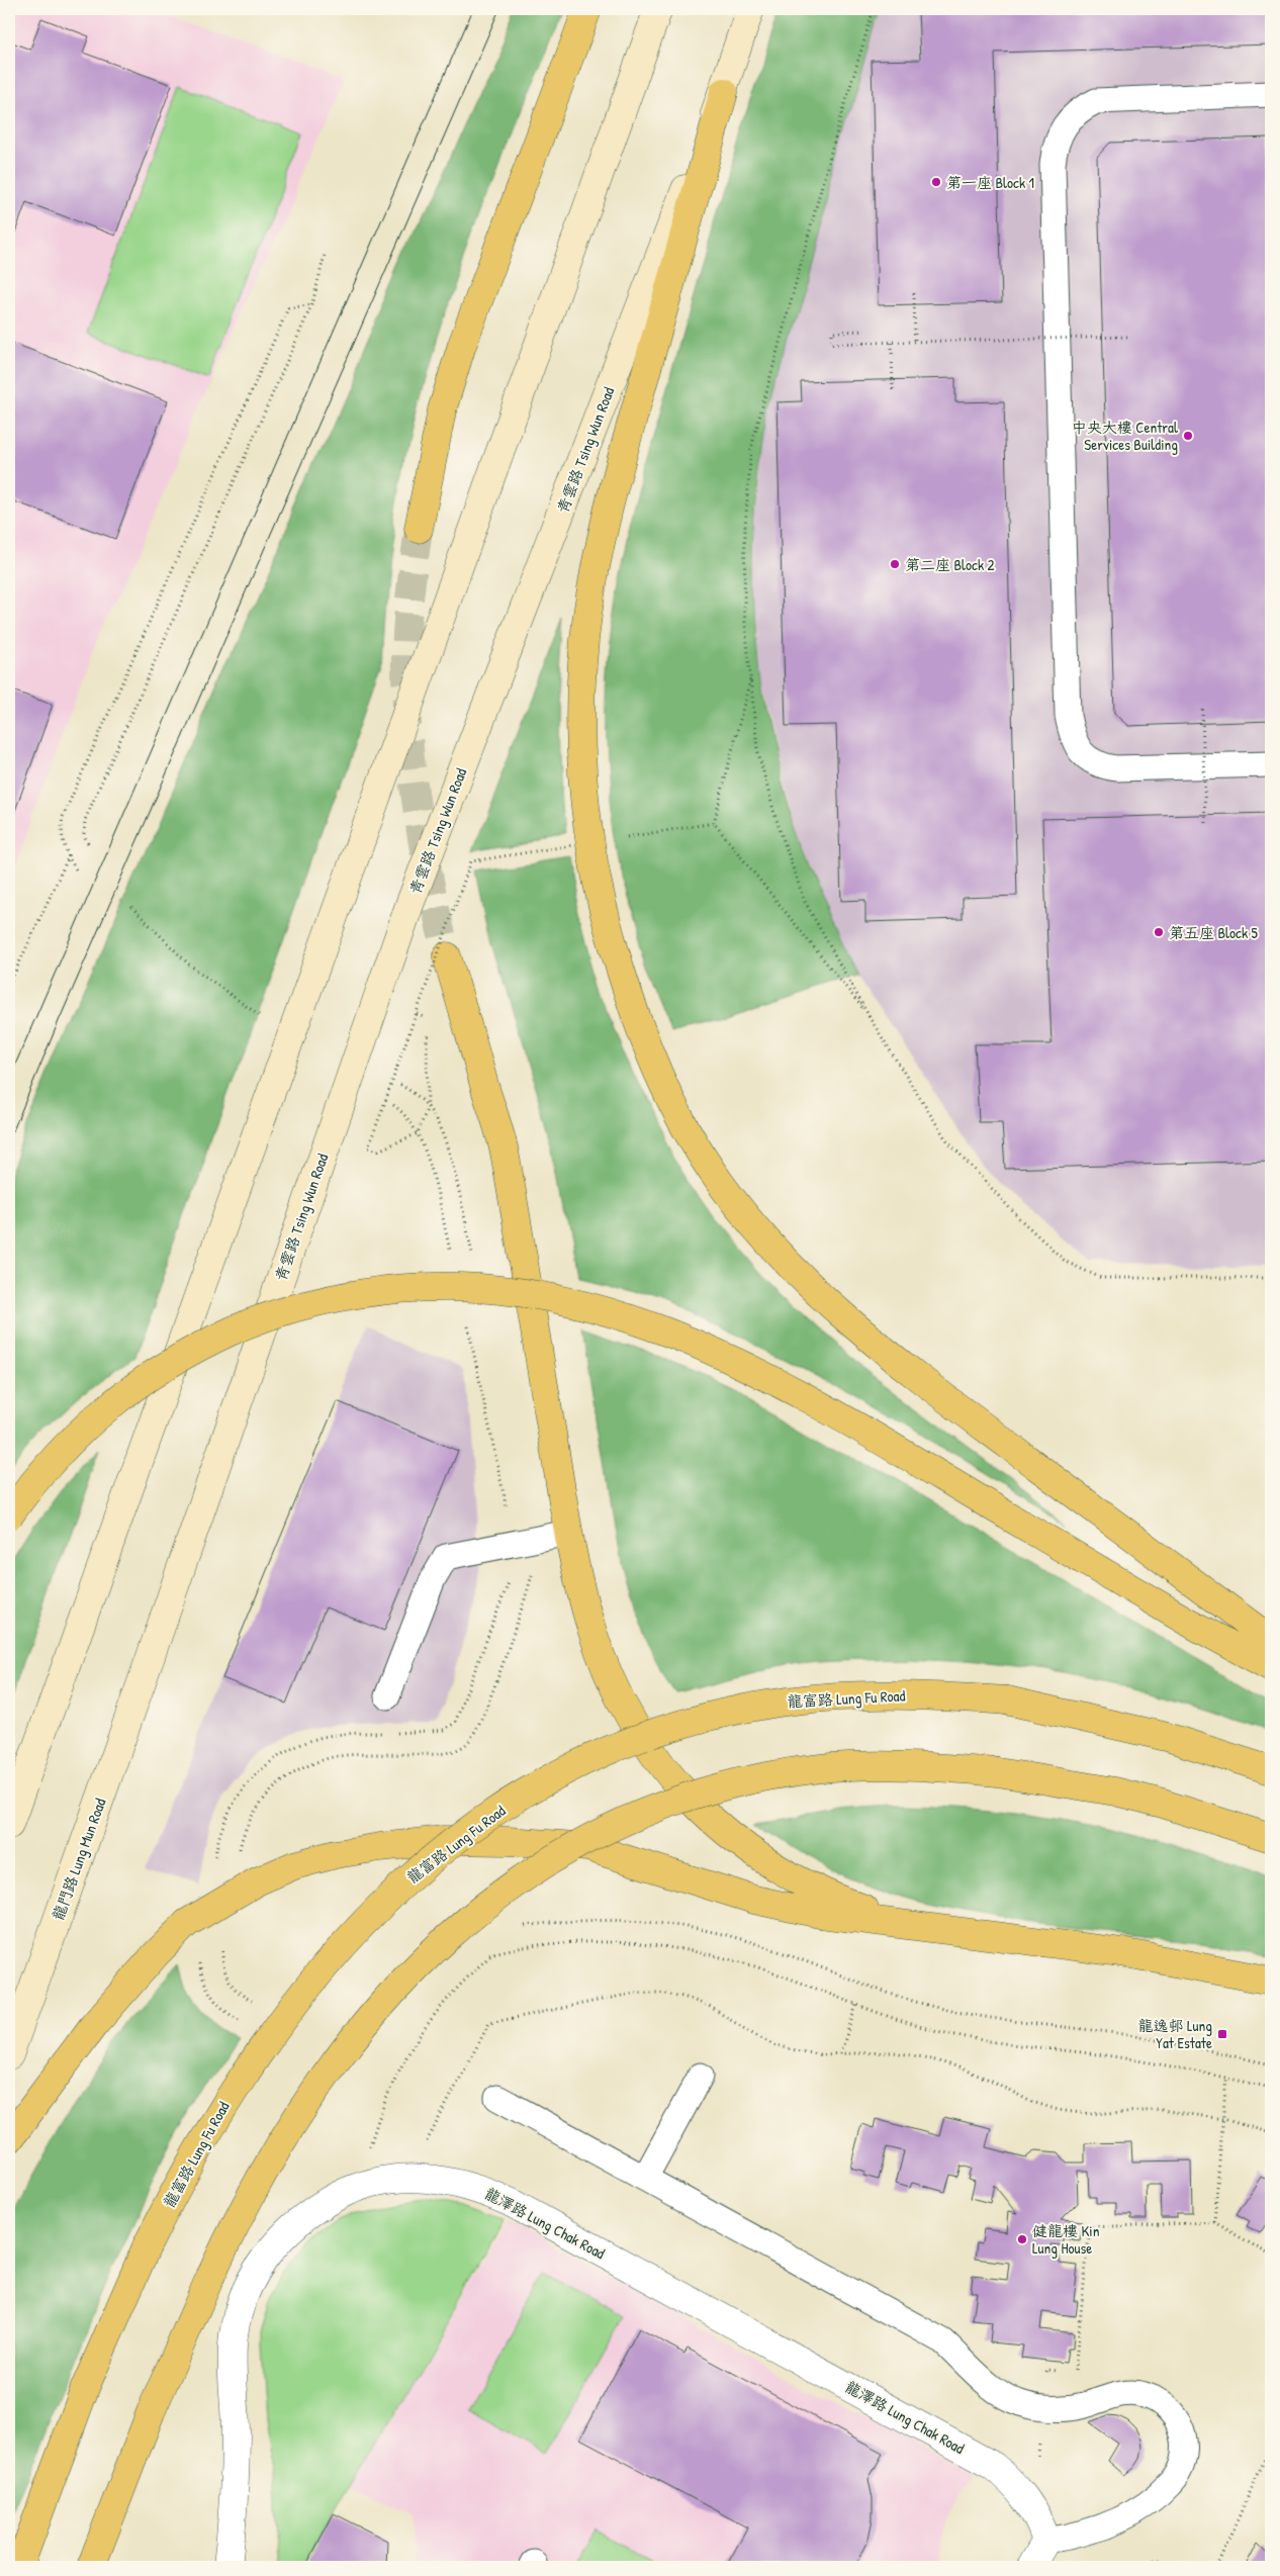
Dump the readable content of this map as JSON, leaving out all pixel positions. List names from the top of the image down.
{
  "streets": {
    "main road": ["青雲路 Tsing Wun Road", "龍富路 Lung Fu Road", "龍門路 Lung Mun Road"],
    "street": ["龍澤路 Lung Chak Road"]
  },
  "crossings": [
    ["青雲路 Tsing Wun Road", "龍門路 Lung Mun Road"]
  ],
  "places": {
    "other": [
      "第一座 Block 1",
      "中央大樓 Central Services Building",
      "第二座 Block 2",
      "第五座 Block 5",
      "健龍樓 Kin Lung House"
    ],
    "transit": ["龍逸邨 Lung Yat Estate"]
  }
}
